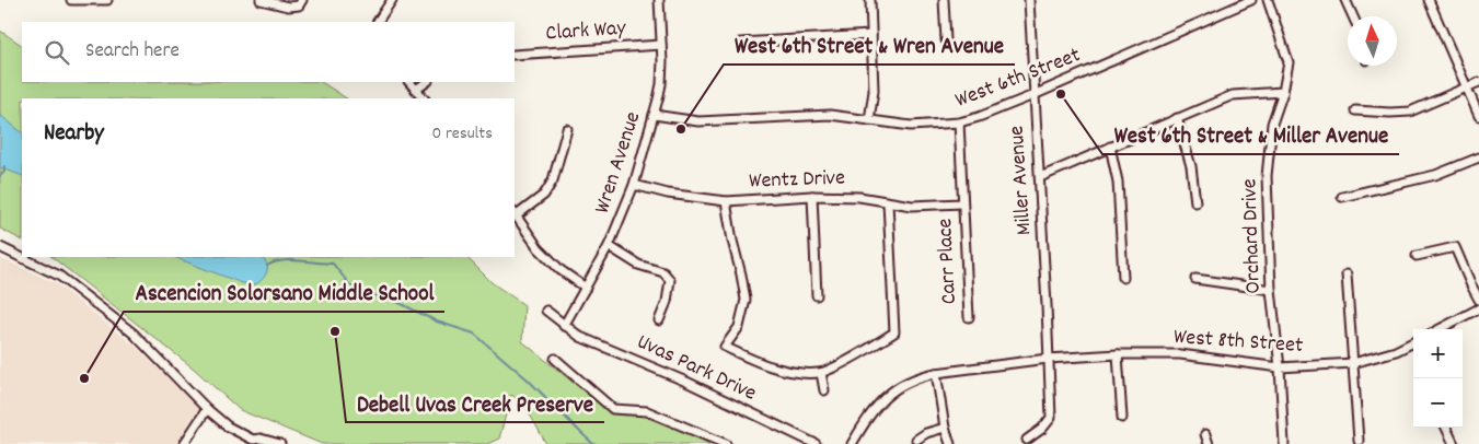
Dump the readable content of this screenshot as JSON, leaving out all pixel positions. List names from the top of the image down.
{
  "streets": {
    "street": [
      "Clark Way",
      "West 6th Street",
      "Wren Avenue",
      "Wentz Drive",
      "Miller Avenue",
      "Orchard Drive",
      "Carr Place",
      "West 8th Street",
      "Uvas Park Drive"
    ]
  },
  "crossings": [
    ["Clark Way", "Wren Avenue"],
    ["West 6th Street", "Wren Avenue"],
    ["West 6th Street", "Miller Avenue"],
    ["West 6th Street", "Carr Place"],
    ["Wren Avenue", "Wentz Drive"],
    ["Wren Avenue", "Uvas Park Drive"],
    ["Wentz Drive", "Carr Place"],
    ["Orchard Drive", "West 8th Street"]
  ],
  "places": [
    "West 6th Street & Miller Avenue",
    "West 6th Street & Wren Avenue",
    "Debell Uvas Creek Preserve",
    "Ascencion Solorsano Middle School"
  ],
  "north": "top",
  "page": {
    "search": "Search here",
    "heading": ["Nearby", "0 results"],
    "map_buttons": ["+", "−"]
  }
}
